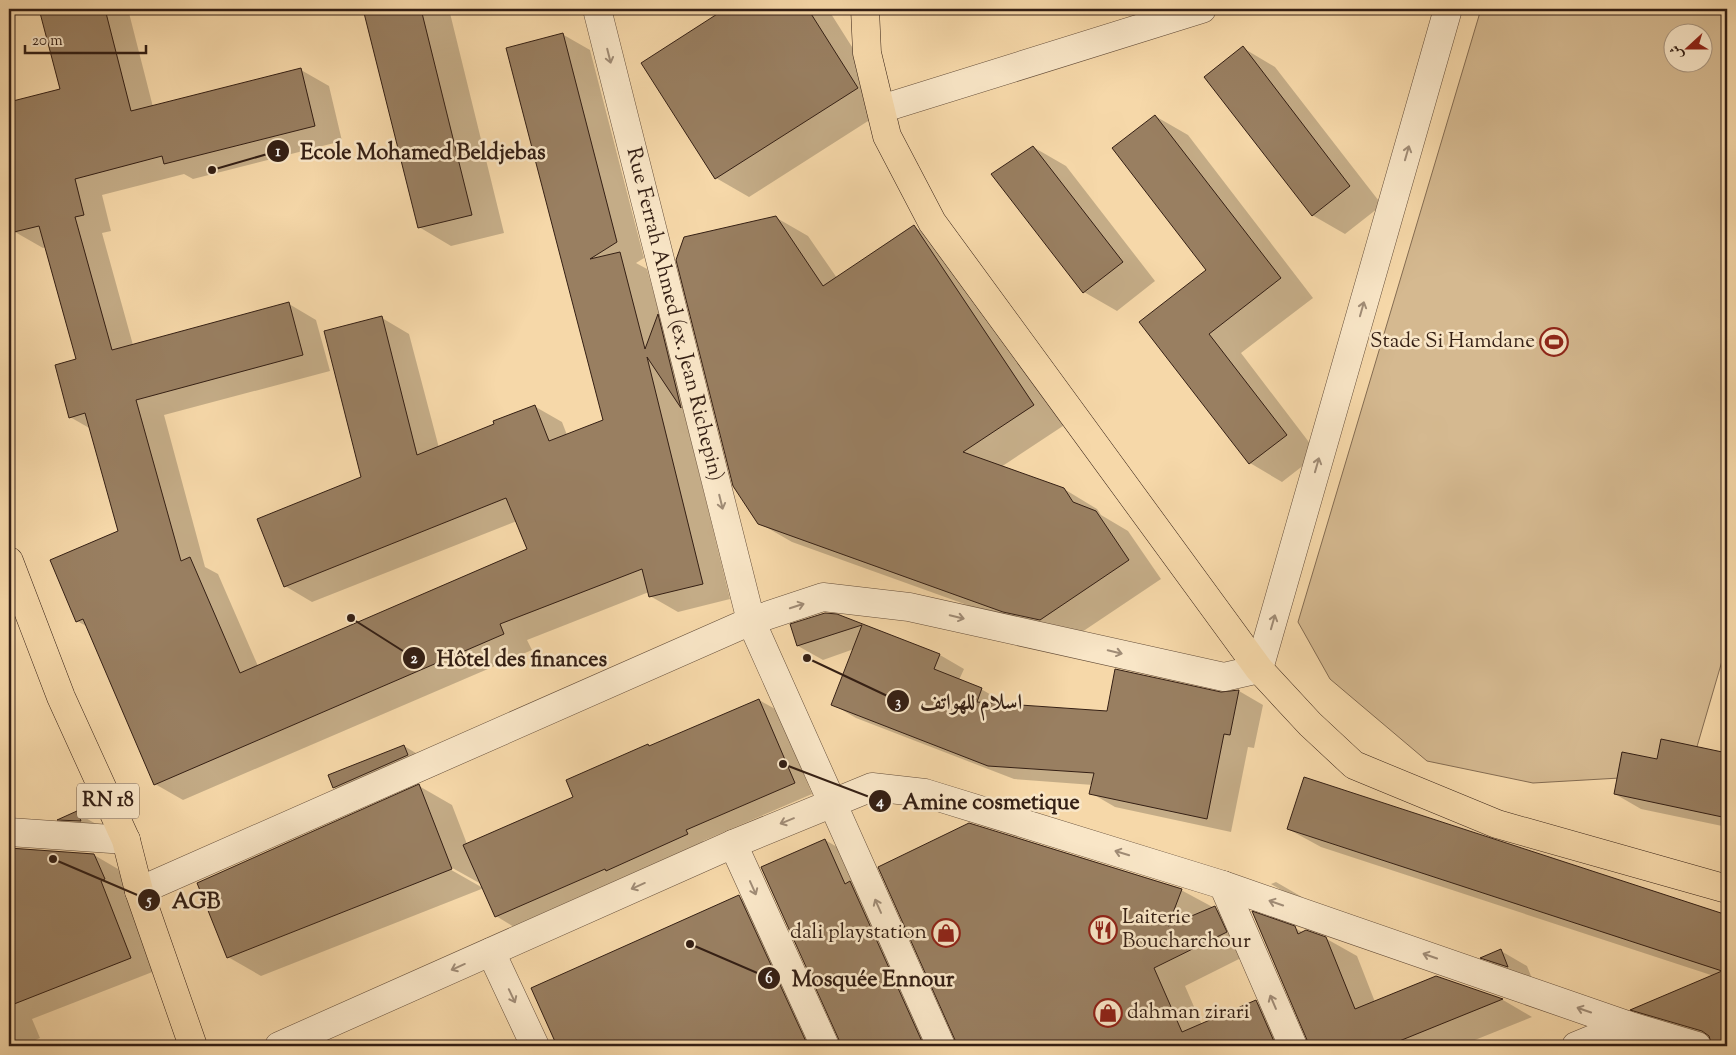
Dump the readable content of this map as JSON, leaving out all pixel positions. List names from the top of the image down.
{
  "streets": {
    "main road": ["RN 18"],
    "street": ["Rue Ferrah Ahmed (ex. Jean Richepin)"]
  },
  "places": {
    "other": [
      "Ecole Mohamed Beldjebas",
      "Hôtel des finances",
      "اسلام للهواتف",
      "Amine cosmetique",
      "AGB",
      "Mosquée Ennour"
    ],
    "sports": ["Stade Si Hamdane"],
    "restaurant": ["Laiterie Boucharchour"],
    "shop": ["dali playstation", "dahman zirari"]
  },
  "scale_bar": "20 m",
  "north": "left"
}
